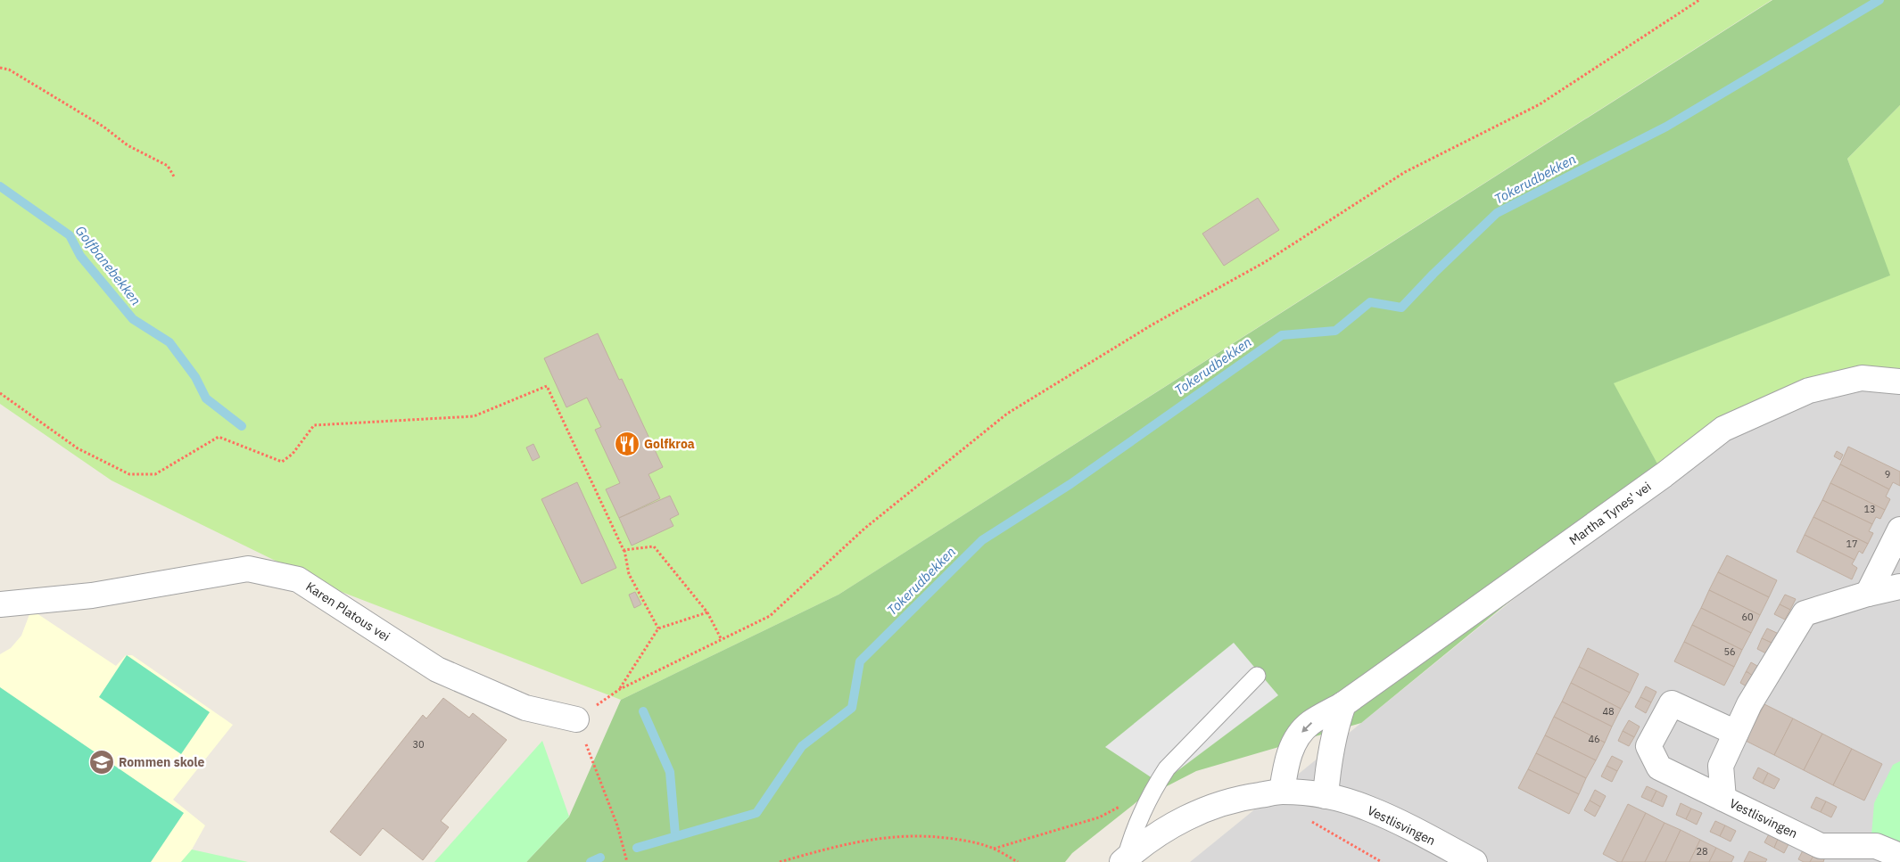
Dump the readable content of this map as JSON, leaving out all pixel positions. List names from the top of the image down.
{
  "streets": {
    "street": ["Martha Tynes' vei", "Karen Platous vei", "Vestlisvingen"]
  },
  "crossings": [
    ["Martha Tynes' vei", "Vestlisvingen"]
  ],
  "water": ["Tokerudbekken", "Golfbanebekken"],
  "places": {
    "restaurant": ["Golfkroa"],
    "school or university": ["Rommen skole"]
  },
  "house_numbers": [
    "9",
    "13",
    "17",
    "60",
    "56",
    "48",
    "46",
    "30",
    "28"
  ]
}
